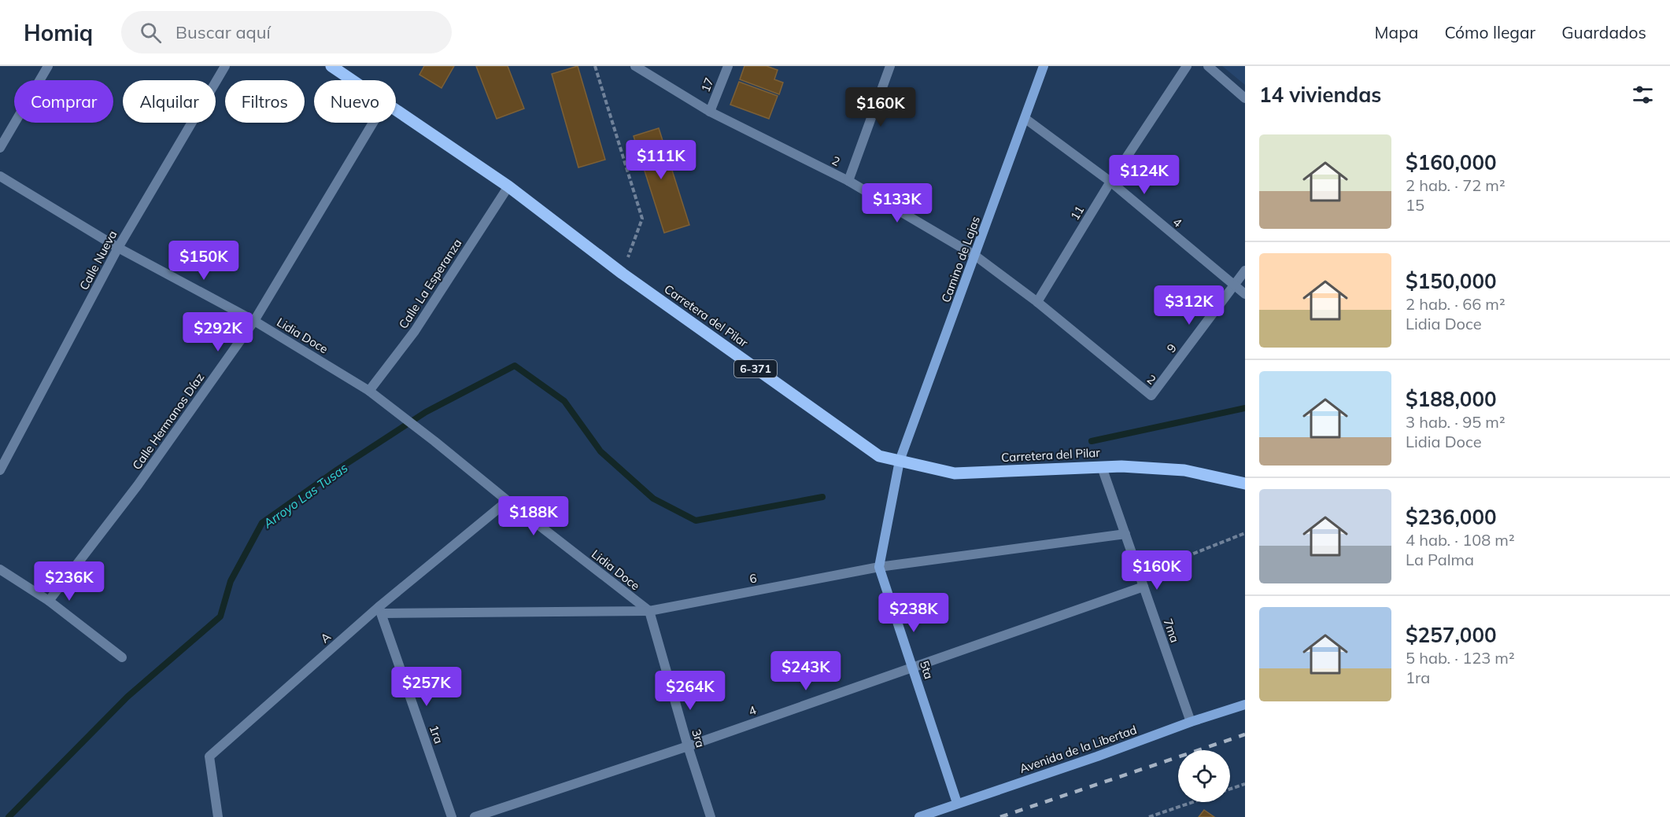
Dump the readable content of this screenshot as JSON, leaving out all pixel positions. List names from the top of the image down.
{
  "streets": {
    "main road": ["Carretera del Pilar", "6-371"],
    "street": [
      "17",
      "2",
      "11",
      "4",
      "Camino de Lajas",
      "Calle Nueva",
      "Calle La Esperanza",
      "Lidia Doce",
      "9",
      "Calle Hermanos Díaz",
      "6",
      "7ma",
      "A",
      "5ta",
      "1ra",
      "3ra",
      "Avenida de la Libertad"
    ]
  },
  "crossings": [
    ["17", "2"],
    ["2", "11"],
    ["2", "Camino de Lajas"],
    ["2", "9"],
    ["11", "4"],
    ["4", "Camino de Lajas"],
    ["4", "9"],
    ["4", "7ma"],
    ["4", "5ta"],
    ["4", "3ra"],
    ["Camino de Lajas", "Carretera del Pilar"],
    ["Camino de Lajas", "5ta"],
    ["Calle Nueva", "Lidia Doce"],
    ["Calle La Esperanza", "Carretera del Pilar"],
    ["Calle La Esperanza", "Lidia Doce"],
    ["Carretera del Pilar", "7ma"],
    ["Carretera del Pilar", "5ta"],
    ["Lidia Doce", "Calle Hermanos Díaz"],
    ["Lidia Doce", "6"],
    ["Lidia Doce", "A"],
    ["Lidia Doce", "3ra"],
    ["6", "7ma"],
    ["6", "A"],
    ["6", "5ta"],
    ["6", "1ra"],
    ["6", "3ra"],
    ["7ma", "Avenida de la Libertad"],
    ["A", "1ra"],
    ["5ta", "Avenida de la Libertad"]
  ],
  "water": ["Arroyo Las Tusas"],
  "page": {
    "header": "Homiq",
    "search": "Buscar aquí",
    "nav": ["Mapa", "Cómo llegar", "Guardados"],
    "heading": "14 viviendas",
    "chip": [
      "Comprar",
      "Alquilar",
      "Filtros",
      "Nuevo"
    ],
    "price": [
      "$160K",
      "$111K",
      "$124K",
      "$133K",
      "$150K",
      "$312K",
      "$292K",
      "$188K",
      "$160K",
      "$236K",
      "$238K",
      "$243K",
      "$257K",
      "$264K"
    ],
    "list": [
      {
        "name": "$160,000",
        "note": "2 hab. · 72 m² · 15"
      },
      {
        "name": "$150,000",
        "note": "2 hab. · 66 m² · Lidia Doce"
      },
      {
        "name": "$188,000",
        "note": "3 hab. · 95 m² · Lidia Doce"
      },
      {
        "name": "$236,000",
        "note": "4 hab. · 108 m² · La Palma"
      },
      {
        "name": "$257,000",
        "note": "5 hab. · 123 m² · 1ra"
      }
    ]
  }
}
